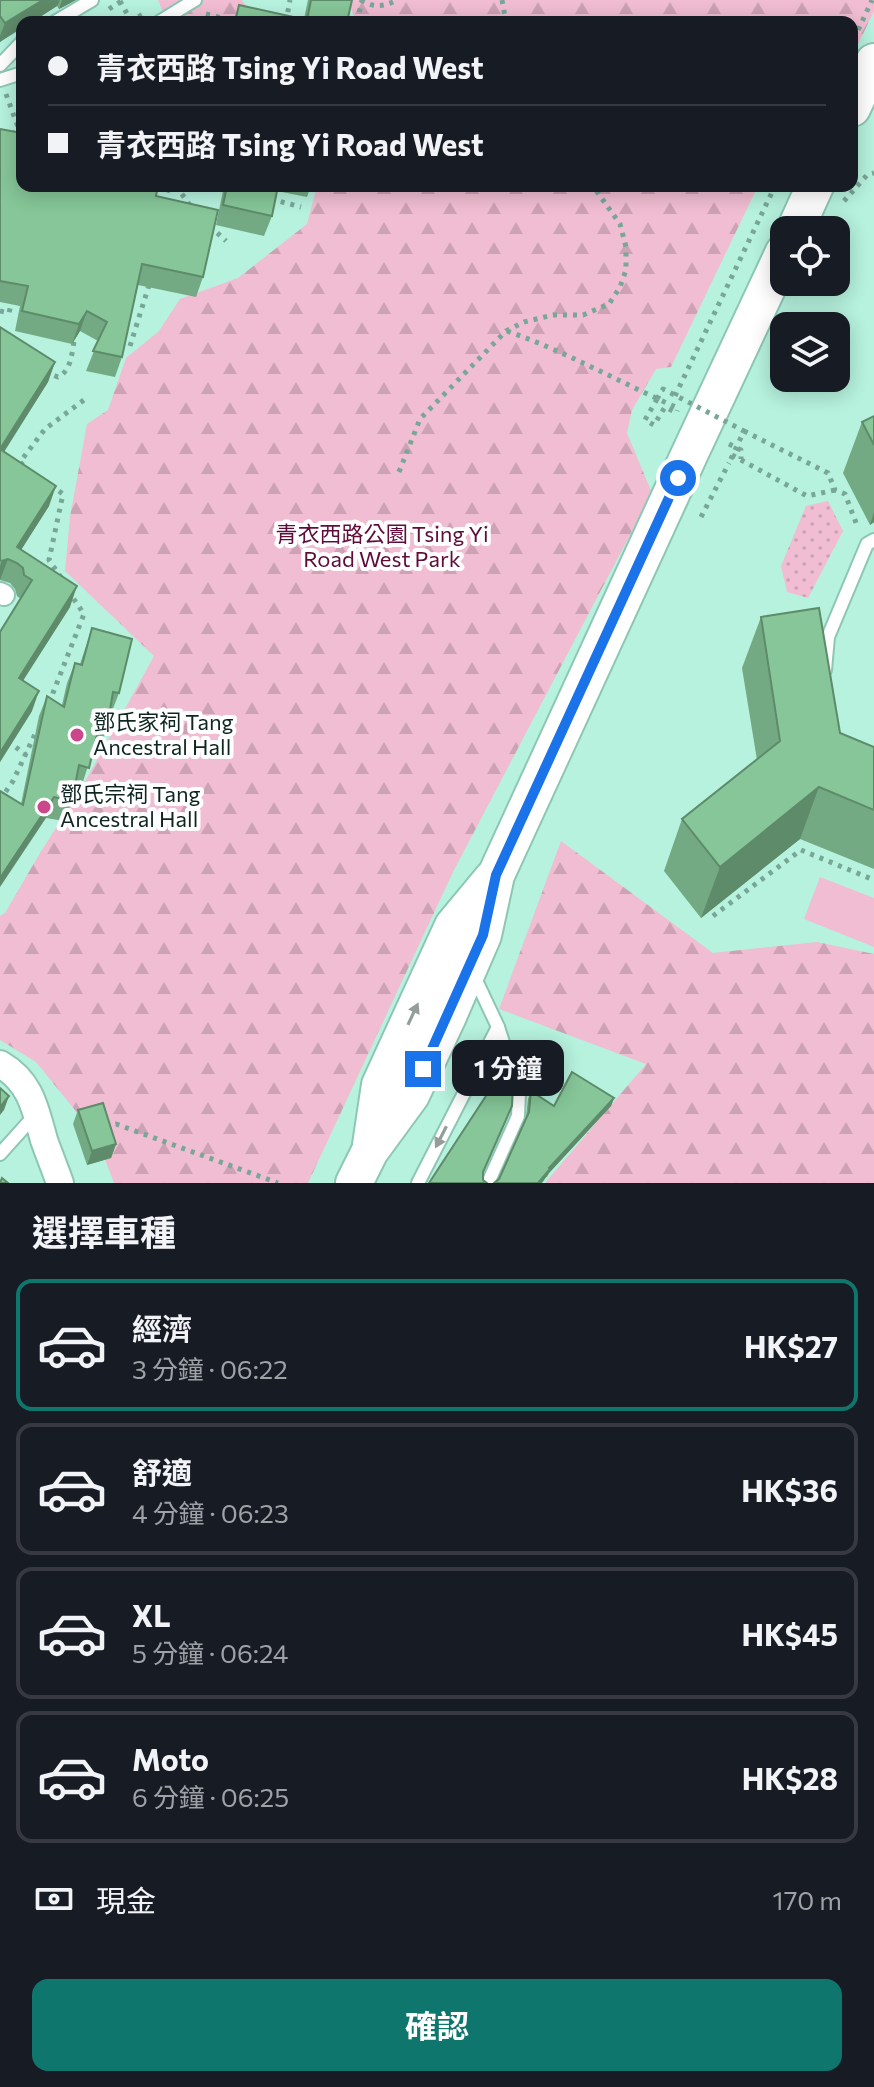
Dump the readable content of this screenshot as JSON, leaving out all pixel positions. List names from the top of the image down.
{
  "parks": ["青衣西路公園 Tsing Yi Road West Park"],
  "places": ["鄧氏家祠 Tang Ancestral Hall", "鄧氏宗祠 Tang Ancestral Hall"],
  "page": {
    "banner": ["青衣西路 Tsing Yi Road West", "青衣西路 Tsing Yi Road West"],
    "bubble": "1 分鐘",
    "heading": "選擇車種",
    "list": [
      {
        "name": "經濟",
        "note": "3 分鐘 · 06:22",
        "value": "HK$27"
      },
      {
        "name": "舒適",
        "note": "4 分鐘 · 06:23",
        "value": "HK$36"
      },
      {
        "name": "XL",
        "note": "5 分鐘 · 06:24",
        "value": "HK$45"
      },
      {
        "name": "Moto",
        "note": "6 分鐘 · 06:25",
        "value": "HK$28"
      }
    ],
    "pay": ["現金", "170 m"],
    "buttons": "確認"
  }
}
